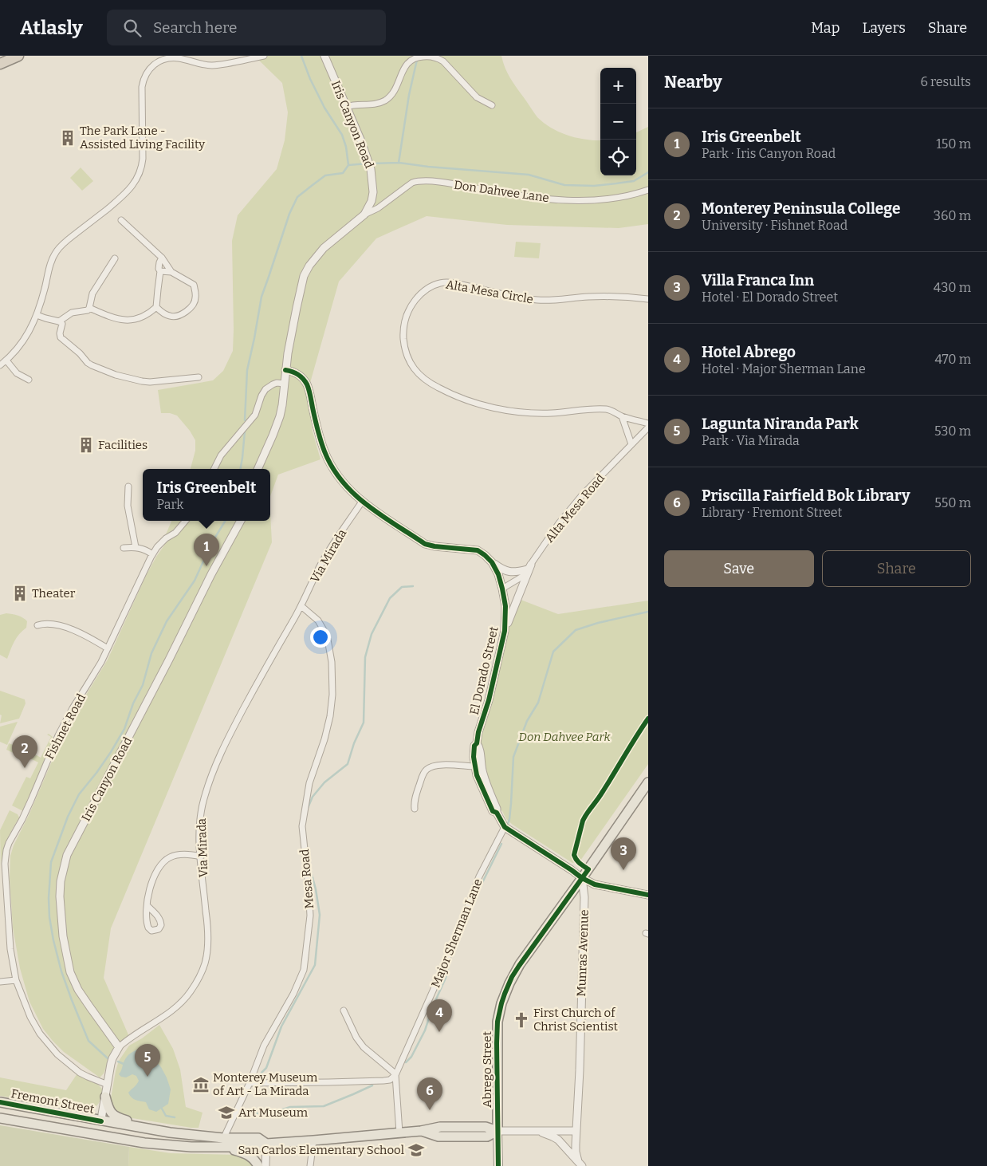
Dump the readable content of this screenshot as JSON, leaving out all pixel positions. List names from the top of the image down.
{
  "streets": {
    "main road": ["Abrego Street", "Fremont Street"],
    "street": [
      "Iris Canyon Road",
      "Don Dahvee Lane",
      "Alta Mesa Circle",
      "Alta Mesa Road",
      "Via Mirada",
      "El Dorado Street",
      "Fishnet Road",
      "Mesa Road",
      "Major Sherman Lane",
      "Munras Avenue"
    ]
  },
  "crossings": [
    ["Iris Canyon Road", "Don Dahvee Lane"],
    ["Iris Canyon Road", "Via Mirada"],
    ["Iris Canyon Road", "El Dorado Street"],
    ["Alta Mesa Road", "El Dorado Street"],
    ["Via Mirada", "El Dorado Street"],
    ["Via Mirada", "Mesa Road"],
    ["El Dorado Street", "Major Sherman Lane"],
    ["El Dorado Street", "Munras Avenue"],
    ["El Dorado Street", "Abrego Street"],
    ["Mesa Road", "Fremont Street"],
    ["Major Sherman Lane", "Fremont Street"],
    ["Munras Avenue", "Abrego Street"],
    ["Munras Avenue", "Fremont Street"],
    ["Abrego Street", "Fremont Street"]
  ],
  "parks": ["Don Dahvee Park"],
  "places": {
    "building": ["The Park Lane - Assisted Living Facility", "Facilities", "Theater"],
    "church": ["First Church of Christ Scientist"],
    "museum": ["Monterey Museum of Art - La Mirada"],
    "school or university": ["Art Museum", "San Carlos Elementary School"]
  },
  "page": {
    "header": "Atlasly",
    "search": "Search here",
    "nav": ["Map", "Layers", "Share"],
    "heading": ["Nearby", "6 results"],
    "map_buttons": ["+", "−"],
    "list": [
      {
        "mark": "1",
        "name": "Iris Greenbelt",
        "note": "Park · Iris Canyon Road",
        "value": "150 m"
      },
      {
        "mark": "2",
        "name": "Monterey Peninsula College",
        "note": "University · Fishnet Road",
        "value": "360 m"
      },
      {
        "mark": "3",
        "name": "Villa Franca Inn",
        "note": "Hotel · El Dorado Street",
        "value": "430 m"
      },
      {
        "mark": "4",
        "name": "Hotel Abrego",
        "note": "Hotel · Major Sherman Lane",
        "value": "470 m"
      },
      {
        "mark": "5",
        "name": "Lagunta Niranda Park",
        "note": "Park · Via Mirada",
        "value": "530 m"
      },
      {
        "mark": "6",
        "name": "Priscilla Fairfield Bok Library",
        "note": "Library · Fremont Street",
        "value": "550 m"
      }
    ],
    "popup": ["Iris Greenbelt", "Park"],
    "pins": [
      "1",
      "2",
      "3",
      "4",
      "5",
      "6"
    ],
    "buttons": ["Save", "Share"]
  }
}
